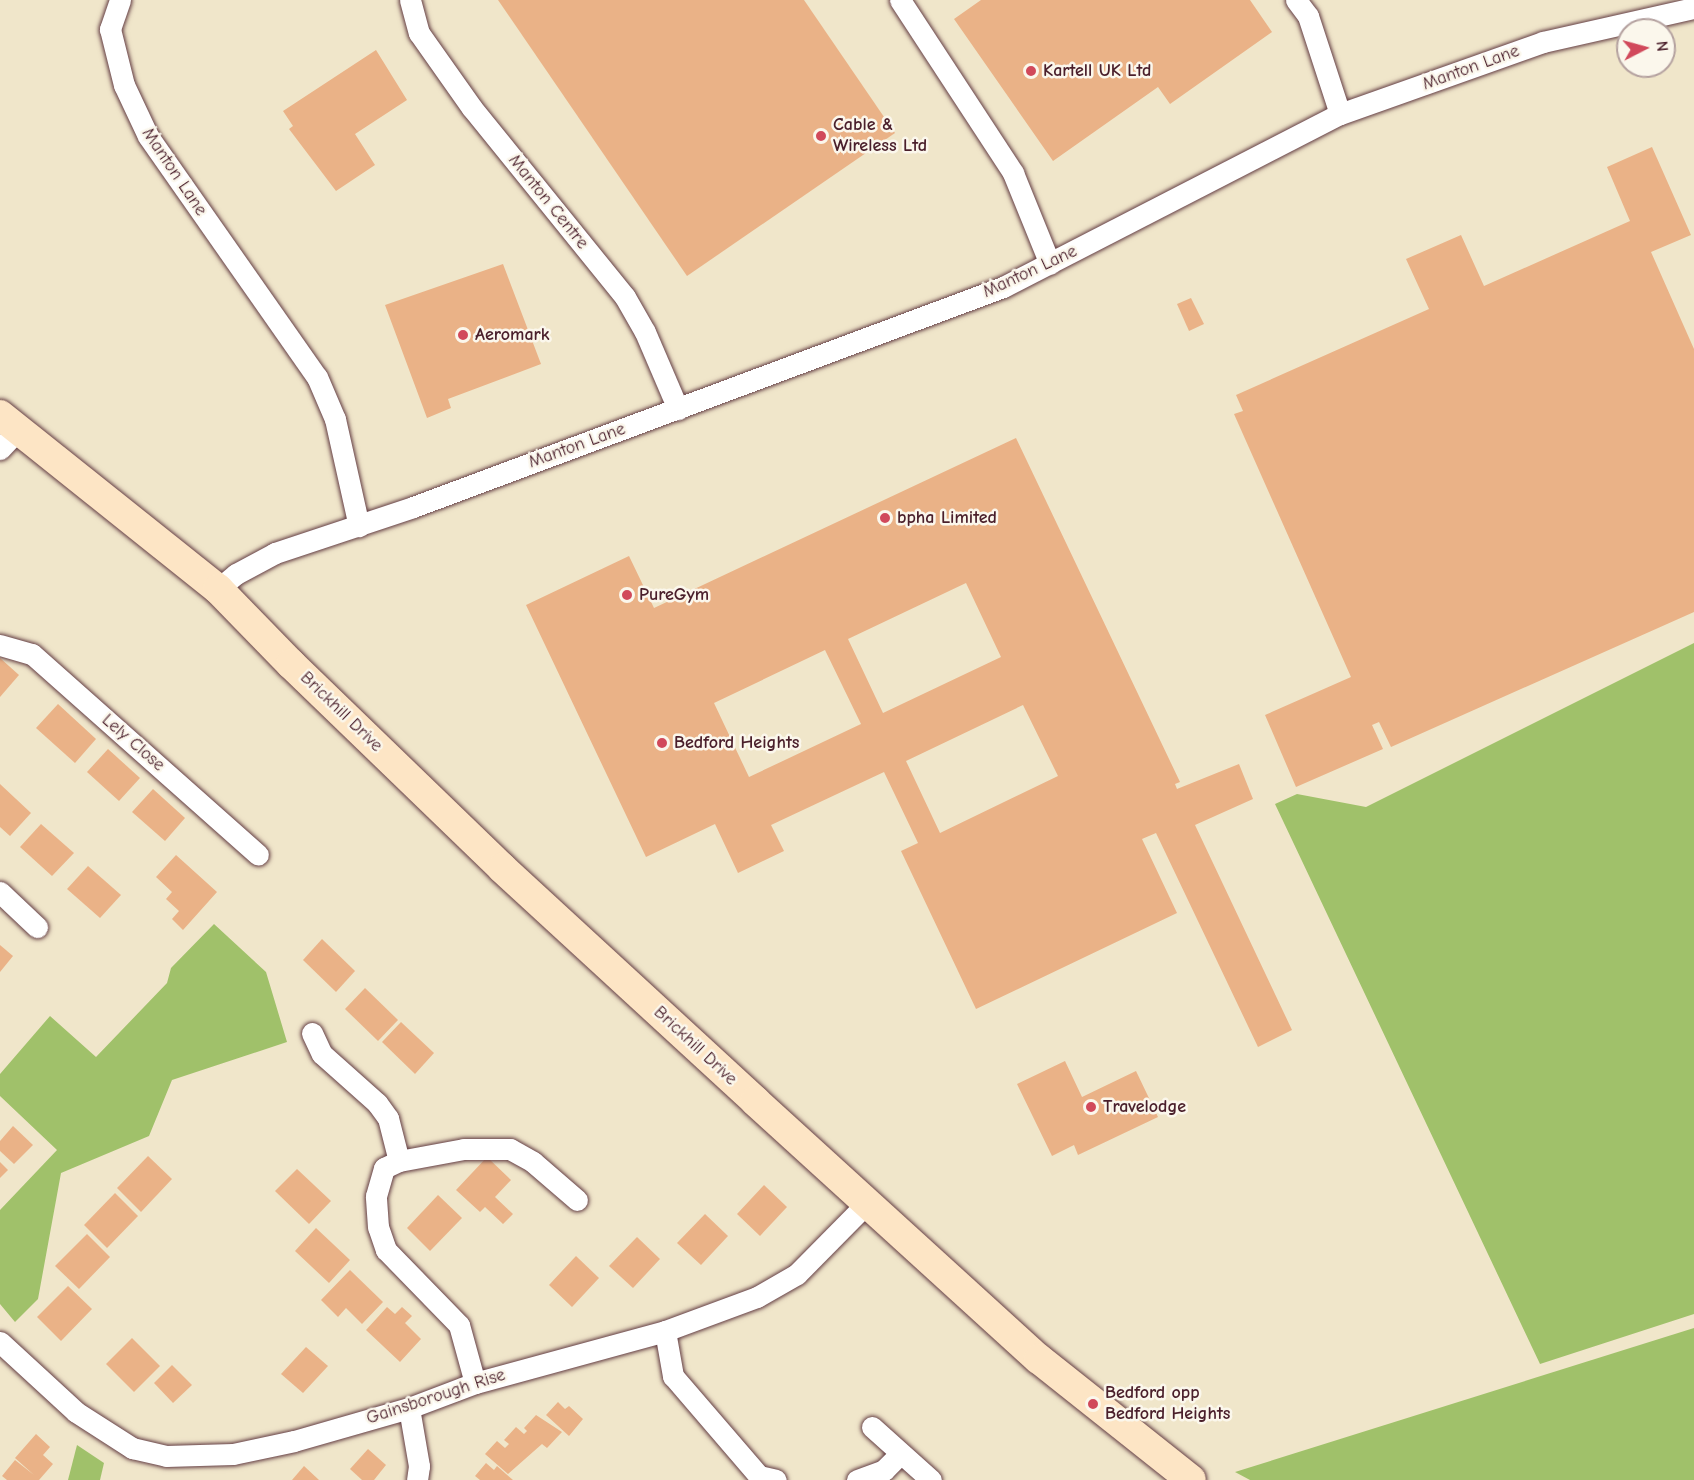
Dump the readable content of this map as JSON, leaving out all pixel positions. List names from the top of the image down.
{
  "streets": {
    "street": [
      "Manton Lane",
      "Manton Centre",
      "Brickhill Drive",
      "Lely Close",
      "Gainsborough Rise"
    ]
  },
  "crossings": [
    ["Manton Lane", "Manton Centre"],
    ["Manton Lane", "Brickhill Drive"],
    ["Brickhill Drive", "Gainsborough Rise"]
  ],
  "places": [
    "Kartell UK Ltd",
    "Cable & Wireless Ltd",
    "Aeromark",
    "bpha Limited",
    "PureGym",
    "Bedford Heights",
    "Travelodge",
    "Bedford opp Bedford Heights"
  ],
  "north": "right"
}
